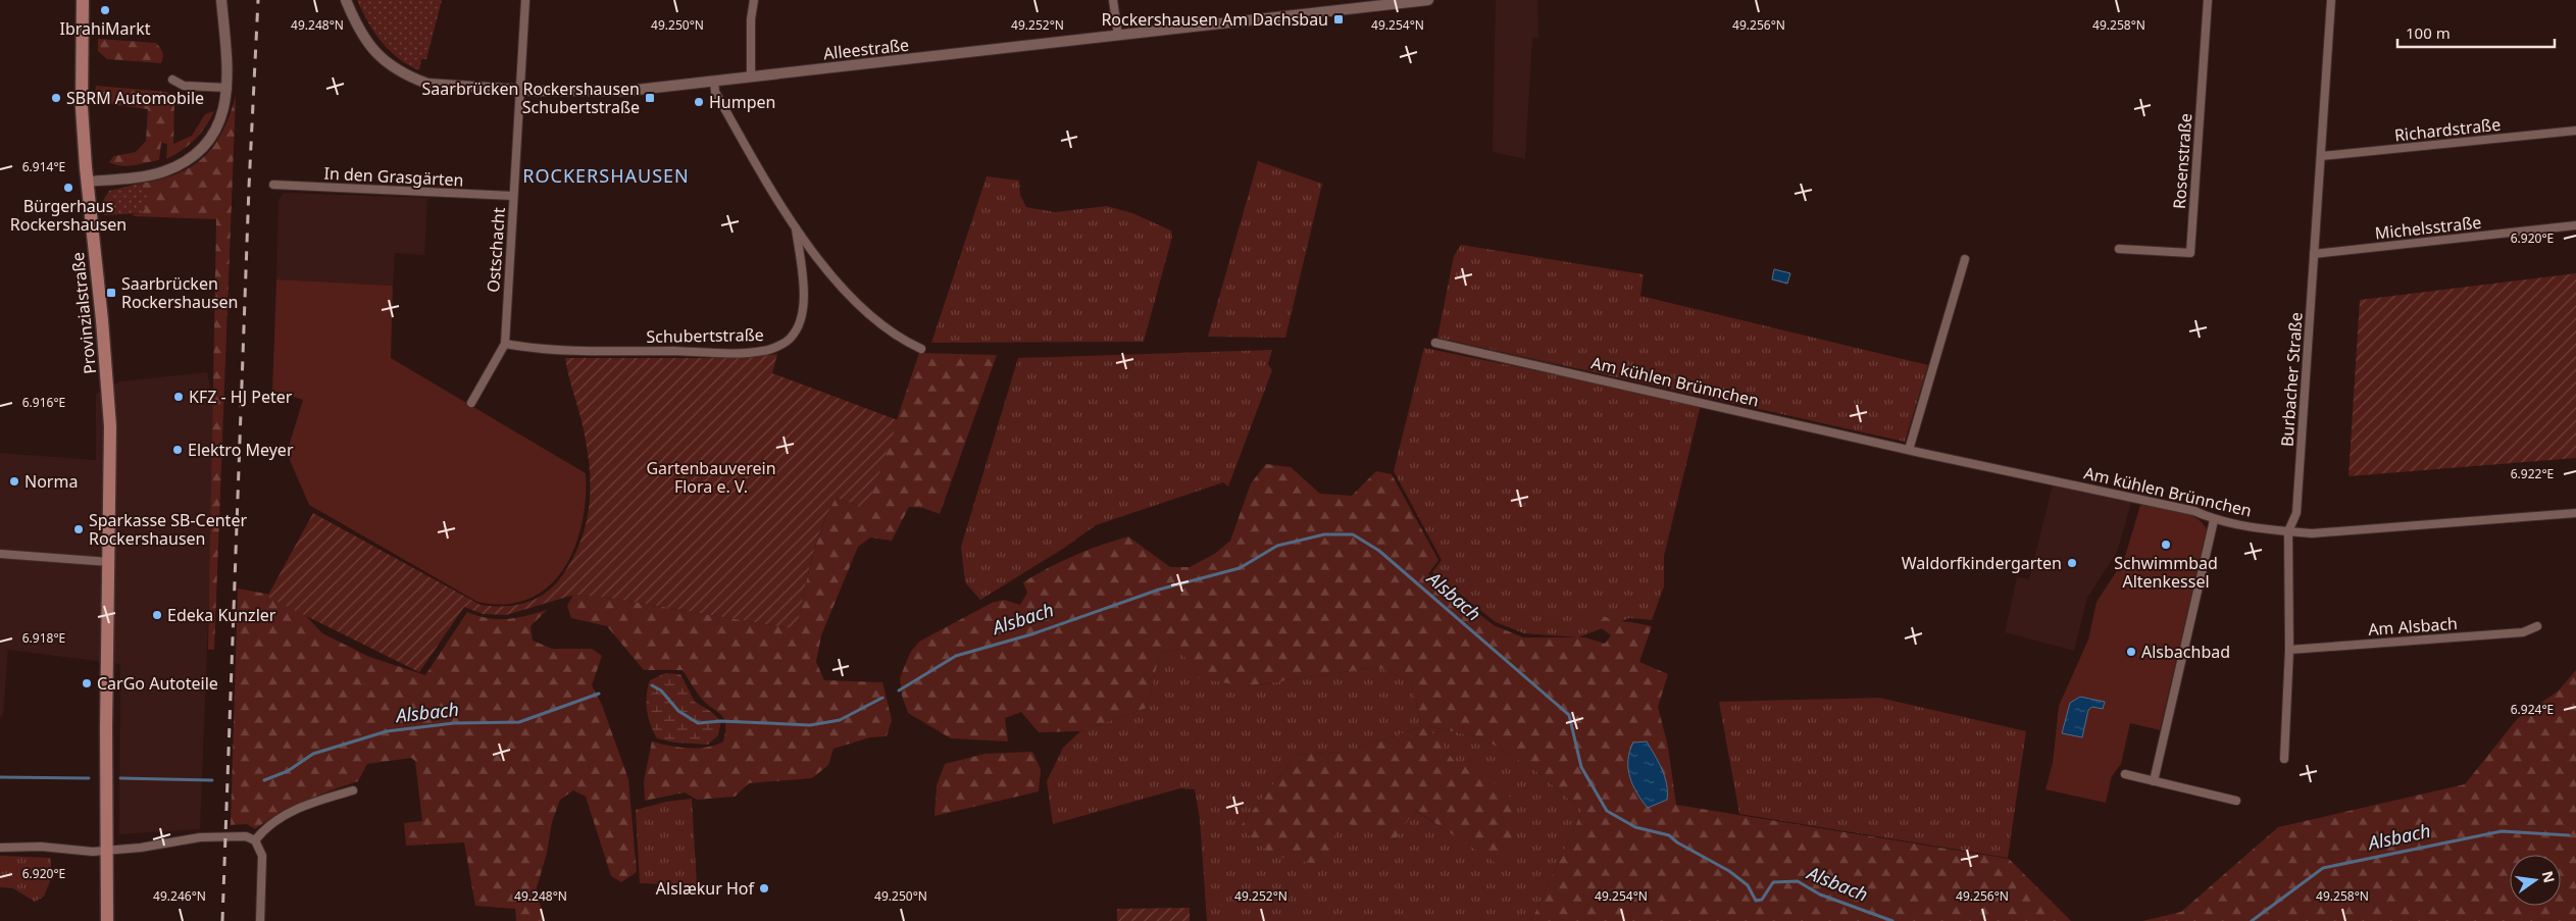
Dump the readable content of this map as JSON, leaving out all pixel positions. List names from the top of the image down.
{
  "streets": {
    "main road": ["Provinzialstraße"],
    "street": [
      "Alleestraße",
      "Richardstraße",
      "Rosenstraße",
      "In den Grasgärten",
      "Michelsstraße",
      "Ostschacht",
      "Schubertstraße",
      "Burbacher Straße",
      "Am kühlen Brünnchen",
      "Am Alsbach"
    ]
  },
  "crossings": [
    ["Alleestraße", "Ostschacht"],
    ["Alleestraße", "Schubertstraße"],
    ["Richardstraße", "Burbacher Straße"],
    ["In den Grasgärten", "Ostschacht"],
    ["Michelsstraße", "Burbacher Straße"],
    ["Ostschacht", "Schubertstraße"],
    ["Burbacher Straße", "Am kühlen Brünnchen"],
    ["Burbacher Straße", "Am Alsbach"]
  ],
  "districts": ["ROCKERSHAUSEN"],
  "water": ["Alsbach"],
  "parks": ["Gartenbauverein Flora e. V."],
  "places": {
    "other": [
      "IbrahiMarkt",
      "SBRM Automobile",
      "Humpen",
      "Bürgerhaus Rockershausen",
      "KFZ - HJ Peter",
      "Elektro Meyer",
      "Norma",
      "Sparkasse SB-Center Rockershausen",
      "Schwimmbad Altenkessel",
      "Waldorfkindergarten",
      "Edeka Kunzler",
      "Alsbachbad",
      "CarGo Autoteile",
      "Alslækur Hof"
    ],
    "transit": ["Rockershausen Am Dachsbau", "Saarbrücken Rockershausen Schubertstraße", "Saarbrücken Rockershausen"]
  },
  "scale_bar": "100 m",
  "north": "right",
  "coordinates": [
    "49.248°N",
    "49.250°N",
    "49.252°N",
    "49.254°N",
    "49.256°N",
    "49.258°N",
    "6.914°E",
    "6.920°E",
    "6.916°E",
    "6.922°E",
    "6.918°E",
    "6.924°E",
    "49.246°N"
  ]
}
